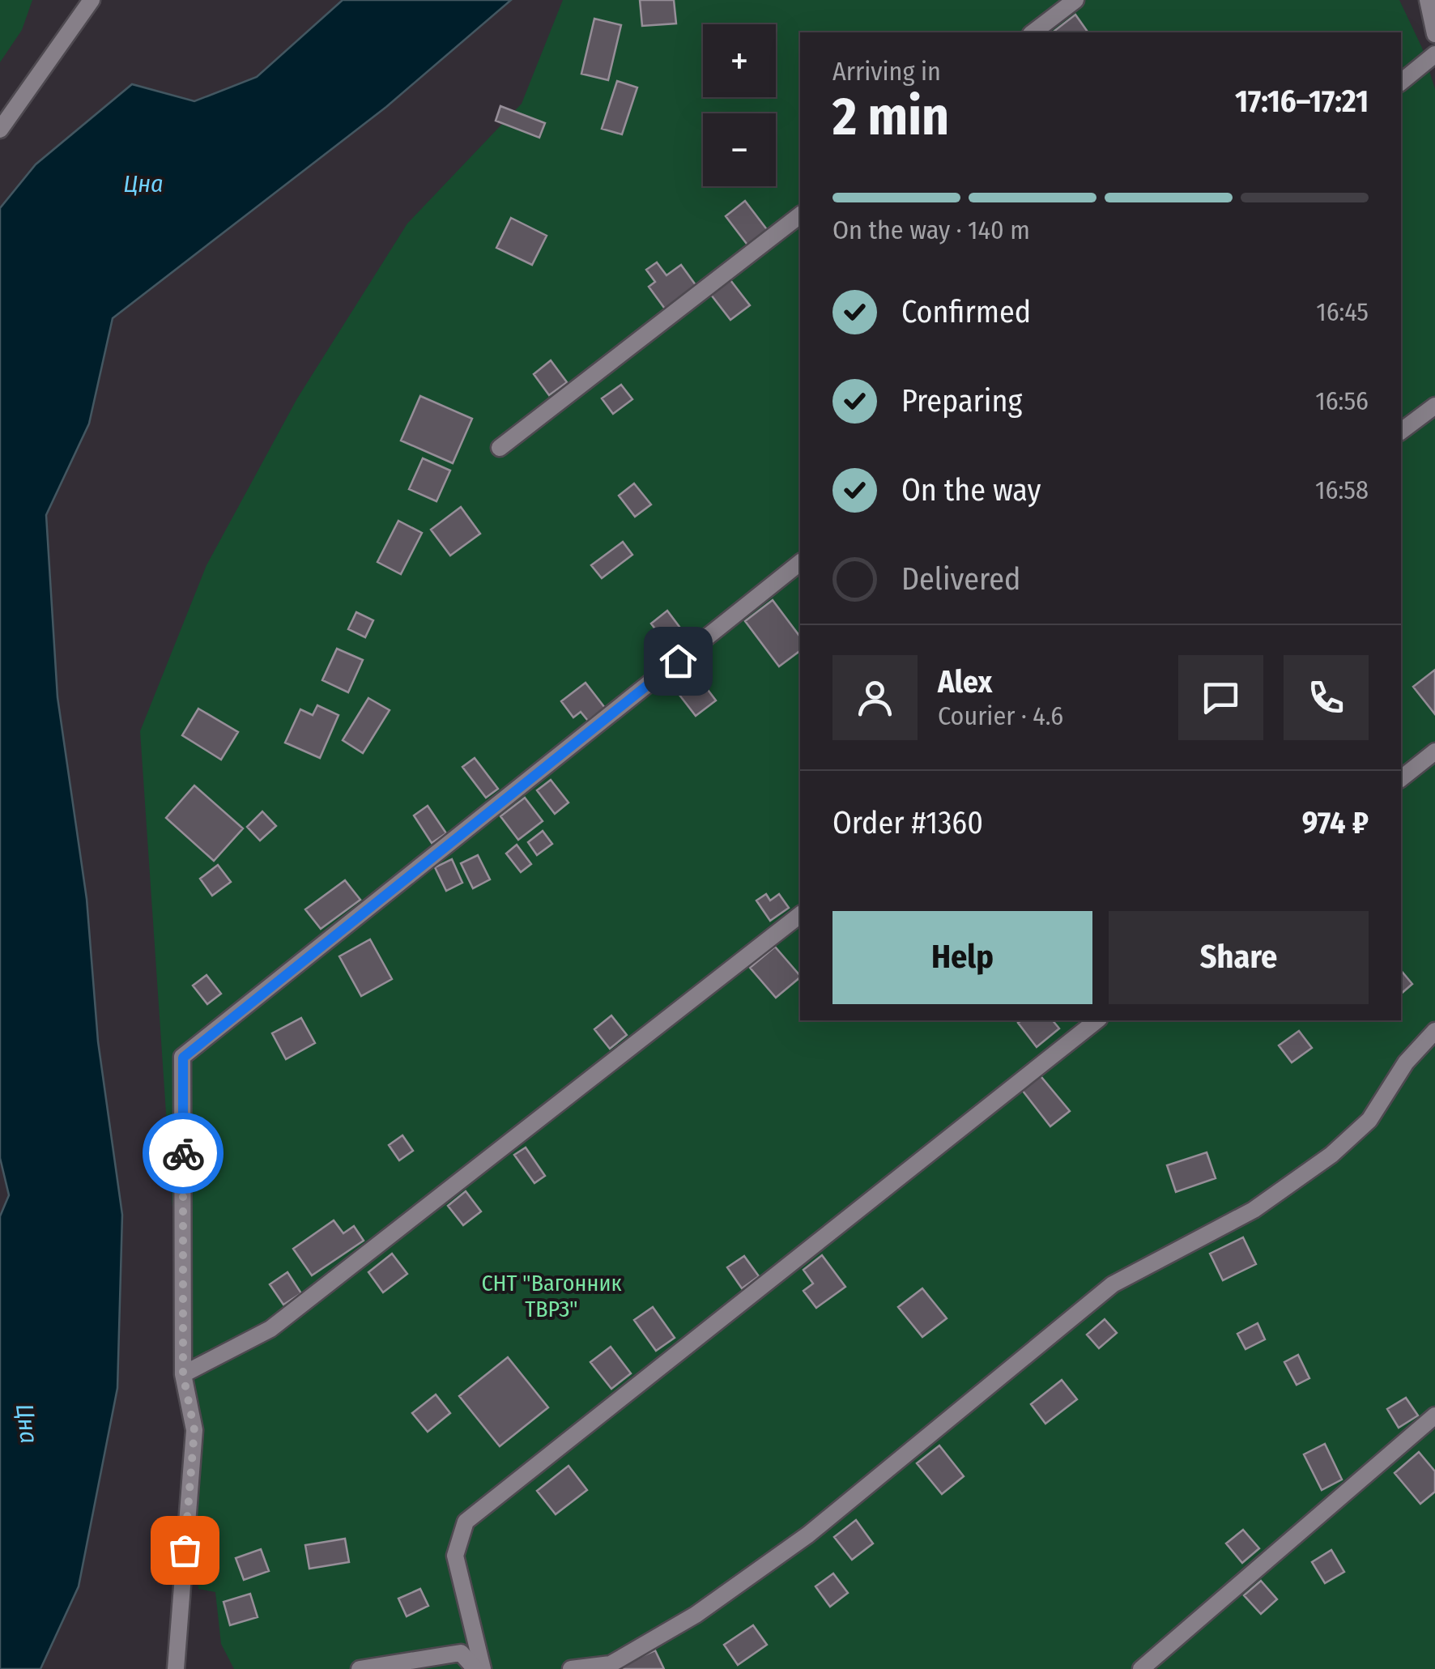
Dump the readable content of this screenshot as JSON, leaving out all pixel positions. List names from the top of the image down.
{
  "water": ["Цна"],
  "parks": ["СНТ \"Вагонник ТВРЗ\""],
  "page": {
    "map_buttons": ["+", "−"],
    "heading": ["2 min", "Arriving in", "17:16–17:21"],
    "panel": [
      "Alex",
      "Courier · 4.6",
      "Order #1360",
      "974 ₽"
    ],
    "bar": "On the way · 140 m",
    "list": [
      ["Confirmed", "16:45"],
      ["Preparing", "16:56"],
      ["On the way", "16:58"],
      "Delivered"
    ],
    "buttons": ["Help", "Share"]
  }
}
